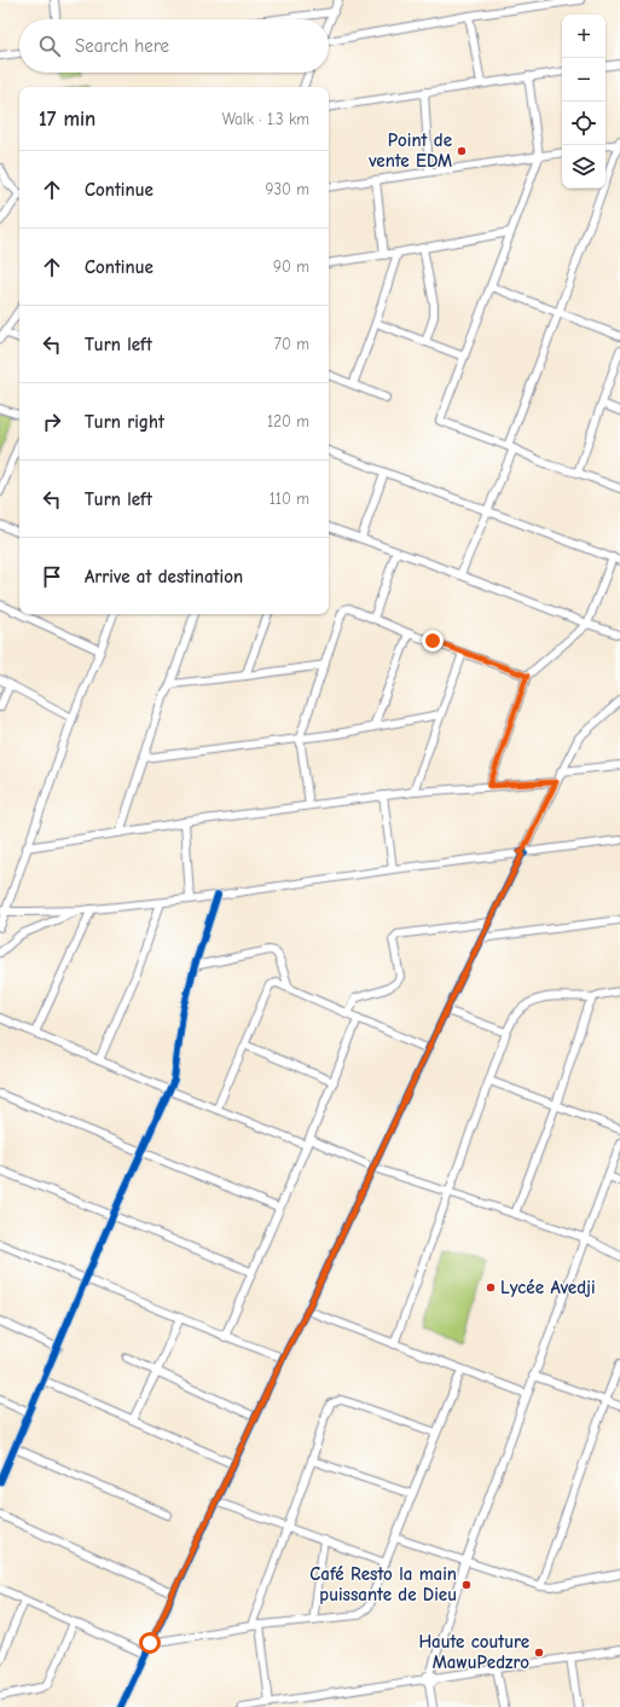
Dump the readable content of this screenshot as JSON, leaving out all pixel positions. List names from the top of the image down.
{
  "places": [
    "Point de vente EDM",
    "Lycée Avedji",
    "Café Resto la main puissante de Dieu",
    "Haute couture MawuPedzro"
  ],
  "page": {
    "map_buttons": ["+", "−"],
    "search": "Search here",
    "heading": ["17 min", "Walk · 1.3 km"],
    "list": [
      ["Continue", "930 m"],
      ["Continue", "90 m"],
      ["Turn left", "70 m"],
      ["Turn right", "120 m"],
      ["Turn left", "110 m"],
      "Arrive at destination"
    ]
  }
}
